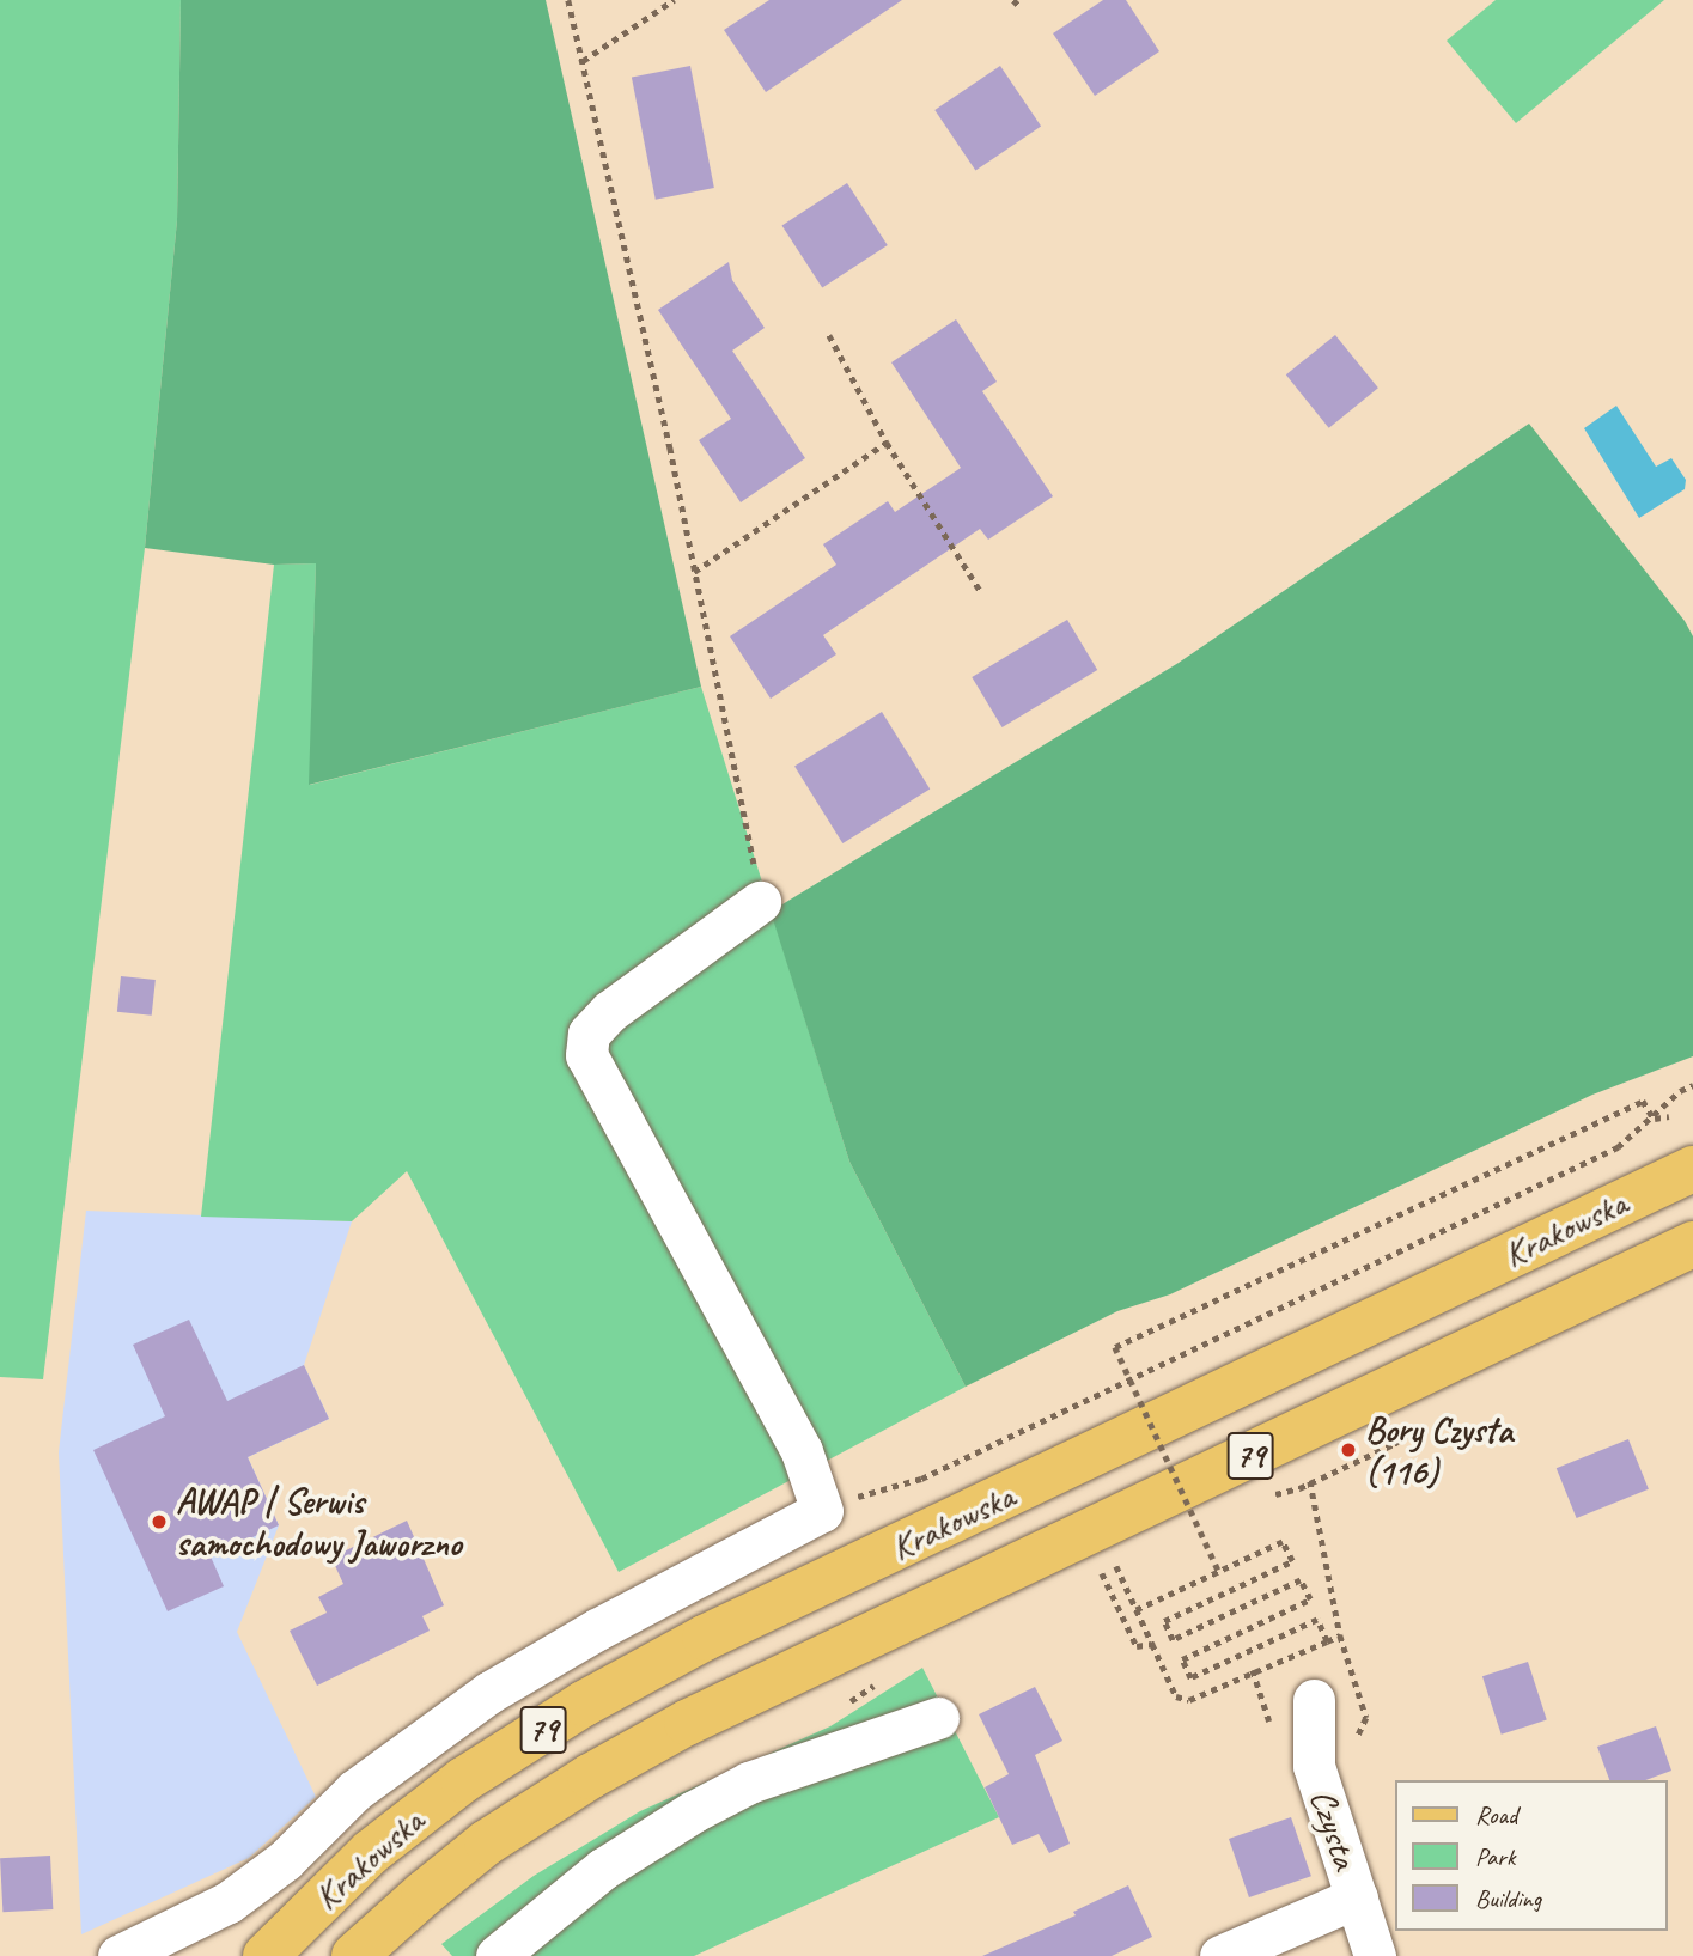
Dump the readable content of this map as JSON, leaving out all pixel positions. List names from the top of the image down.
{
  "streets": {
    "main road": ["Krakowska", "79"],
    "street": ["Czysta"]
  },
  "places": ["Bory Czysta (116)", "AWAP | Serwis samochodowy Jaworzno"],
  "legend": ["Road", "Park", "Building"]
}
